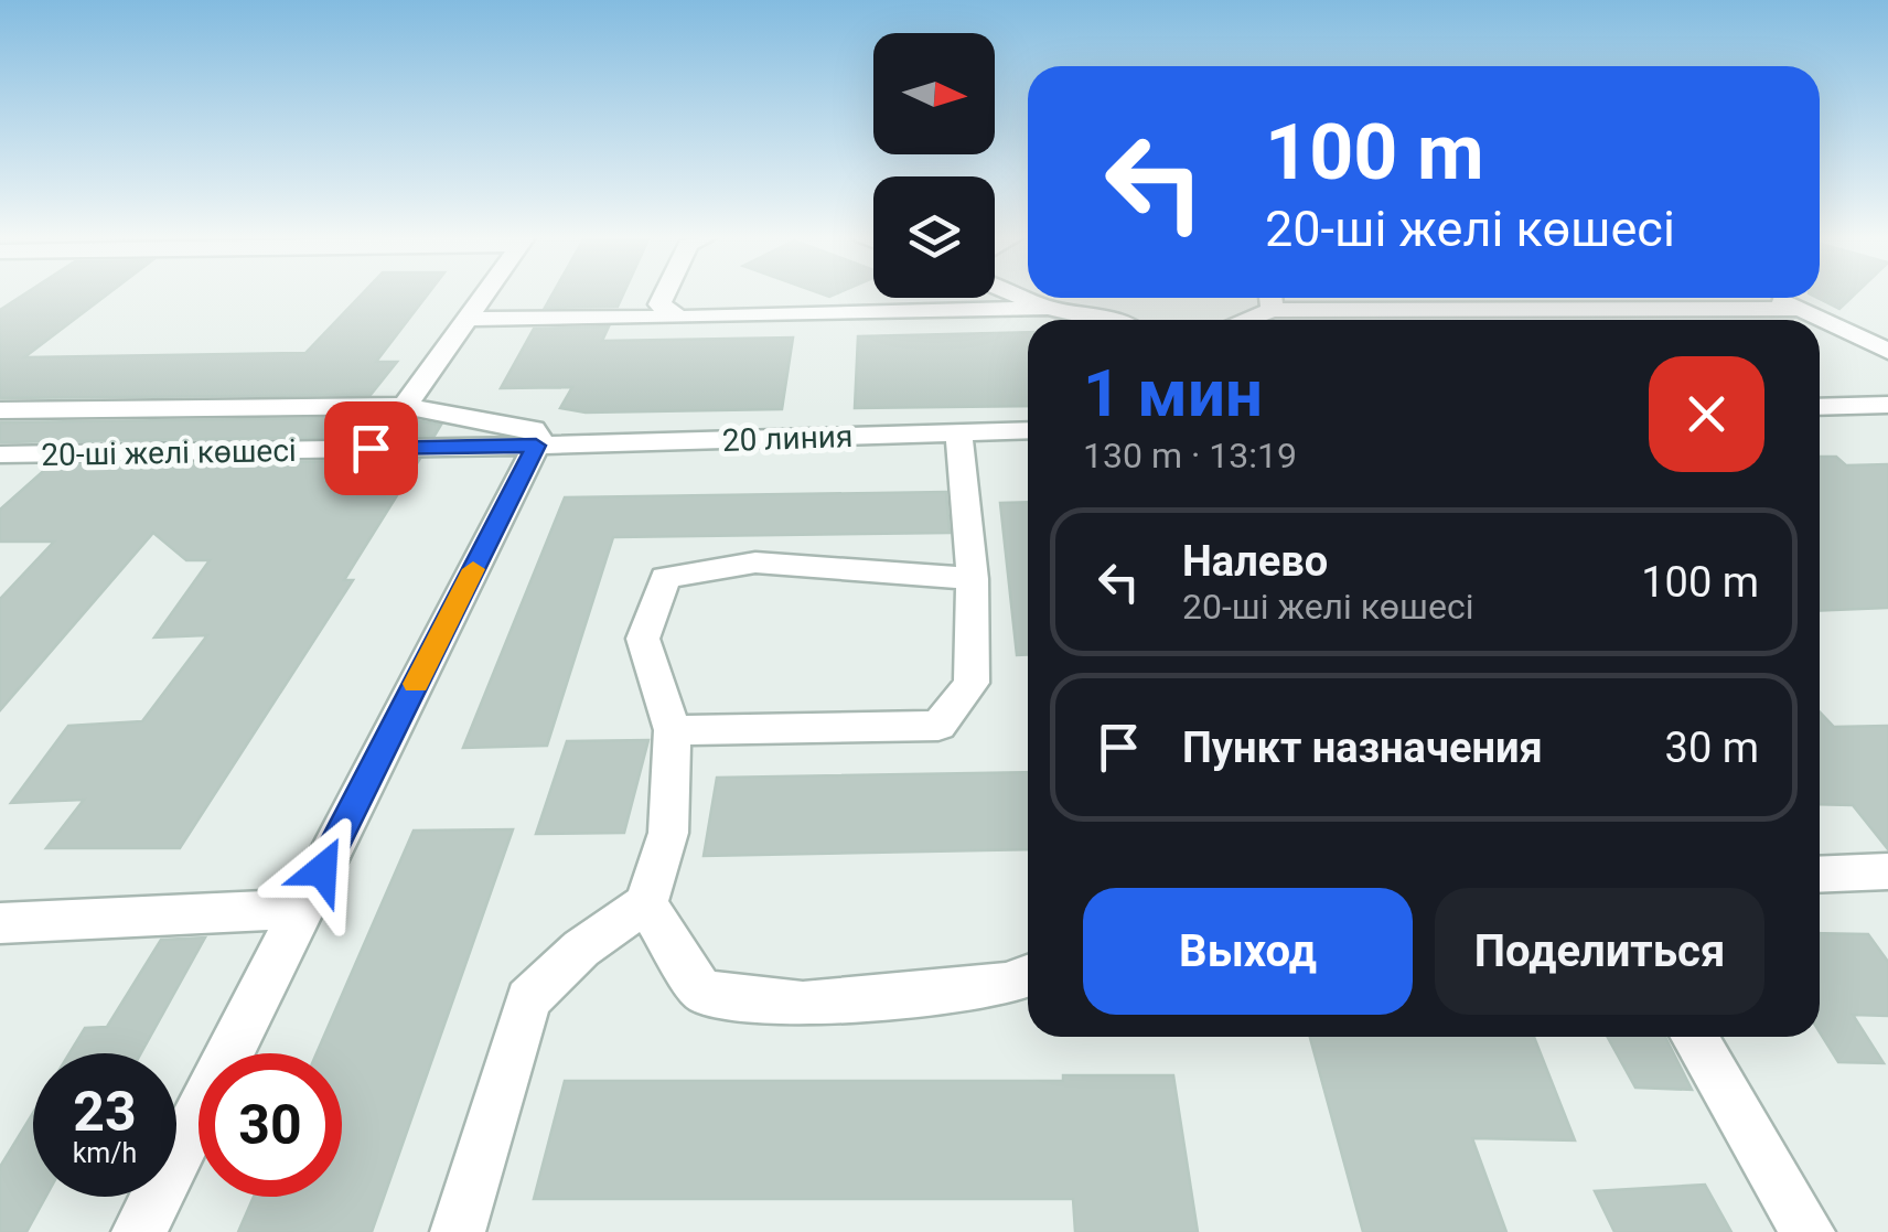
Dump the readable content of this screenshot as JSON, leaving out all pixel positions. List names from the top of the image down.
{
  "streets": {
    "street": ["20 линия", "20-ші желі көшесі"]
  },
  "crossings": [
    ["20 линия", "20-ші желі көшесі"]
  ],
  "north": "right",
  "page": {
    "turn": ["100 m", "20-ші желі көшесі"],
    "heading": ["1 мин", "130 m · 13:19"],
    "list": [
      {
        "name": "Налево",
        "note": "20-ші желі көшесі",
        "value": "100 m"
      },
      {
        "name": "Пункт назначения",
        "value": "30 m"
      }
    ],
    "buttons": ["Выход", "Поделиться"],
    "speed": "23 km/h",
    "limit": "30"
  }
}
